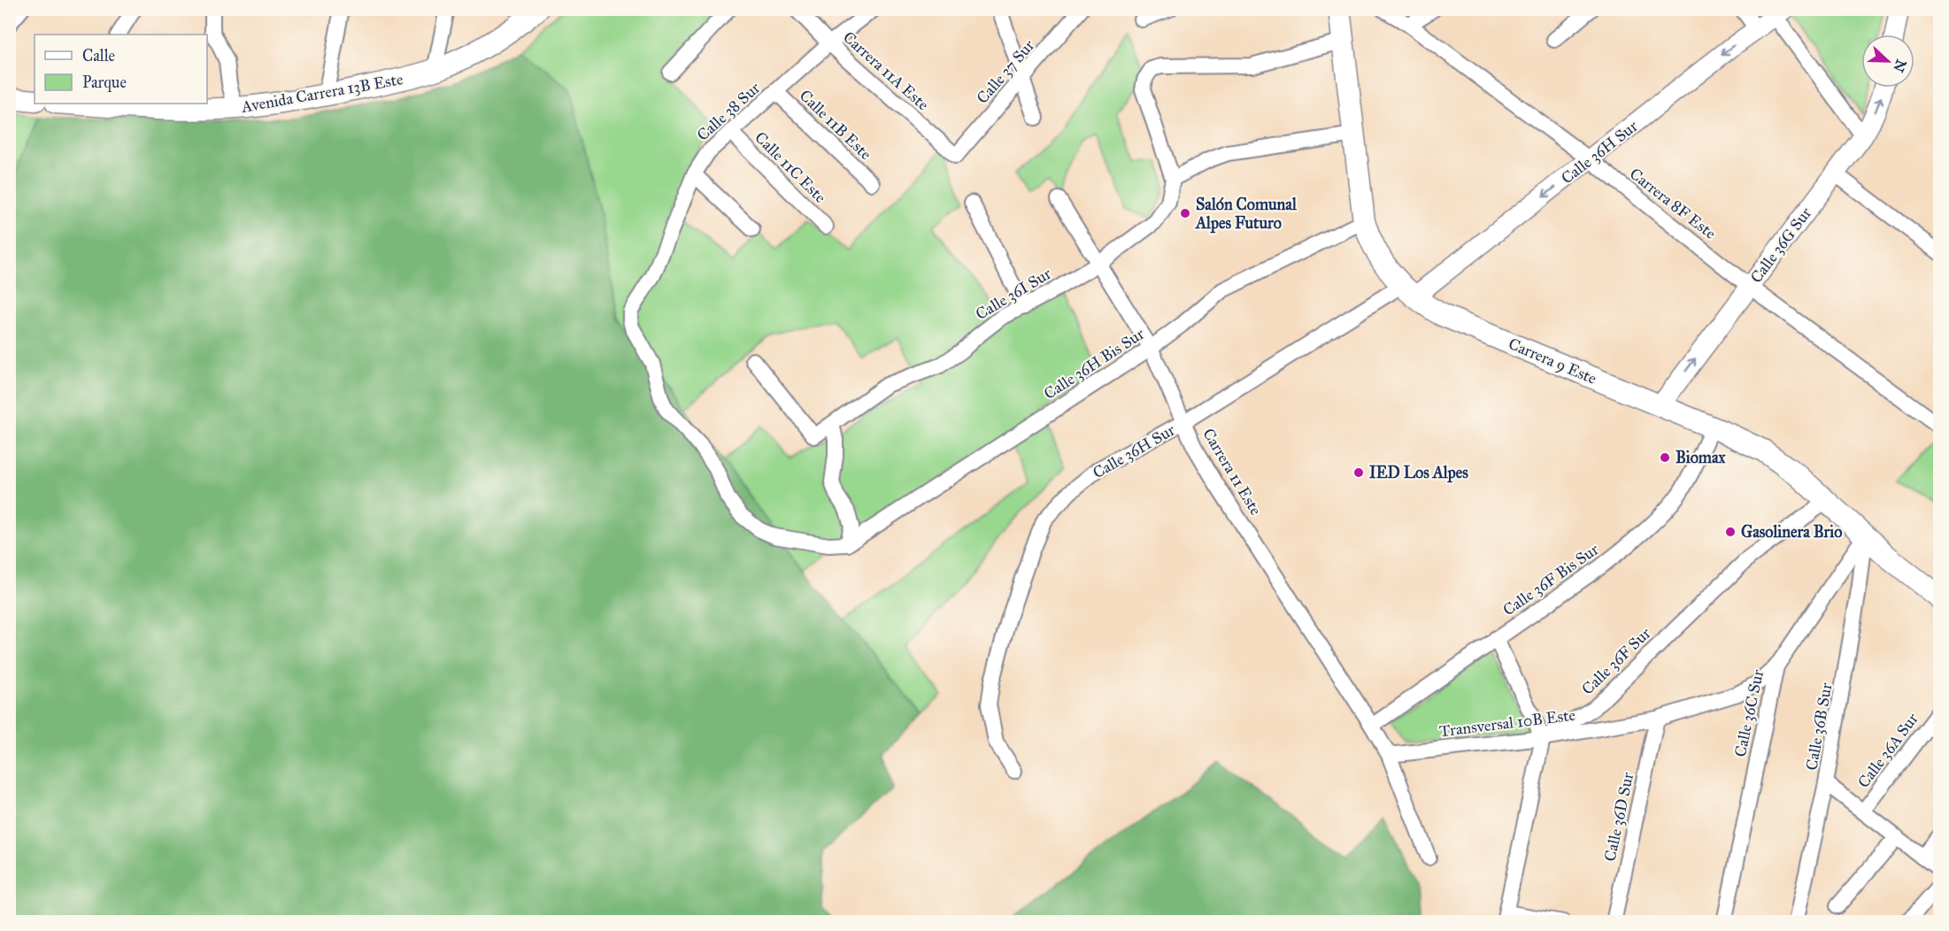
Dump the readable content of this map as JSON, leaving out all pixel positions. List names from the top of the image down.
{
  "streets": {
    "main road": ["Avenida Carrera 13B Este", "Carrera 9 Este"],
    "street": [
      "Carrera 11A Este",
      "Calle 37 Sur",
      "Calle 38 Sur",
      "Calle 11B Este",
      "Calle 36H Sur",
      "Calle 11C Este",
      "Carrera 8F Este",
      "Calle 36G Sur",
      "Calle 36I Sur",
      "Calle 36H Bis Sur",
      "Carrera 11 Este",
      "Calle 36F Bis Sur",
      "Calle 36F Sur",
      "Calle 36C Sur",
      "Transversal 10B Este",
      "Calle 36B Sur",
      "Calle 36A Sur",
      "Calle 36D Sur"
    ]
  },
  "crossings": [
    ["Carrera 11A Este", "Calle 37 Sur"],
    ["Carrera 11A Este", "Calle 38 Sur"],
    ["Calle 38 Sur", "Calle 11B Este"],
    ["Calle 38 Sur", "Calle 11C Este"],
    ["Calle 38 Sur", "Calle 36H Bis Sur"],
    ["Calle 36H Sur", "Carrera 8F Este"],
    ["Calle 36H Sur", "Carrera 9 Este"],
    ["Calle 36H Sur", "Carrera 11 Este"],
    ["Carrera 8F Este", "Calle 36G Sur"],
    ["Calle 36G Sur", "Carrera 9 Este"],
    ["Calle 36I Sur", "Carrera 11 Este"],
    ["Carrera 9 Este", "Calle 36H Bis Sur"],
    ["Carrera 9 Este", "Calle 36F Bis Sur"],
    ["Carrera 9 Este", "Calle 36F Sur"],
    ["Carrera 9 Este", "Calle 36C Sur"],
    ["Carrera 9 Este", "Calle 36B Sur"],
    ["Calle 36H Bis Sur", "Carrera 11 Este"],
    ["Carrera 11 Este", "Calle 36F Bis Sur"],
    ["Carrera 11 Este", "Transversal 10B Este"],
    ["Calle 36F Sur", "Transversal 10B Este"],
    ["Calle 36C Sur", "Transversal 10B Este"],
    ["Calle 36C Sur", "Calle 36B Sur"],
    ["Transversal 10B Este", "Calle 36D Sur"]
  ],
  "one_way": ["Calle 36H Sur", "Calle 36G Sur"],
  "places": [
    "Salón Comunal Alpes Futuro",
    "Biomax",
    "IED Los Alpes",
    "Gasolinera Brio"
  ],
  "legend": ["Calle", "Parque"],
  "north": "right"
}
